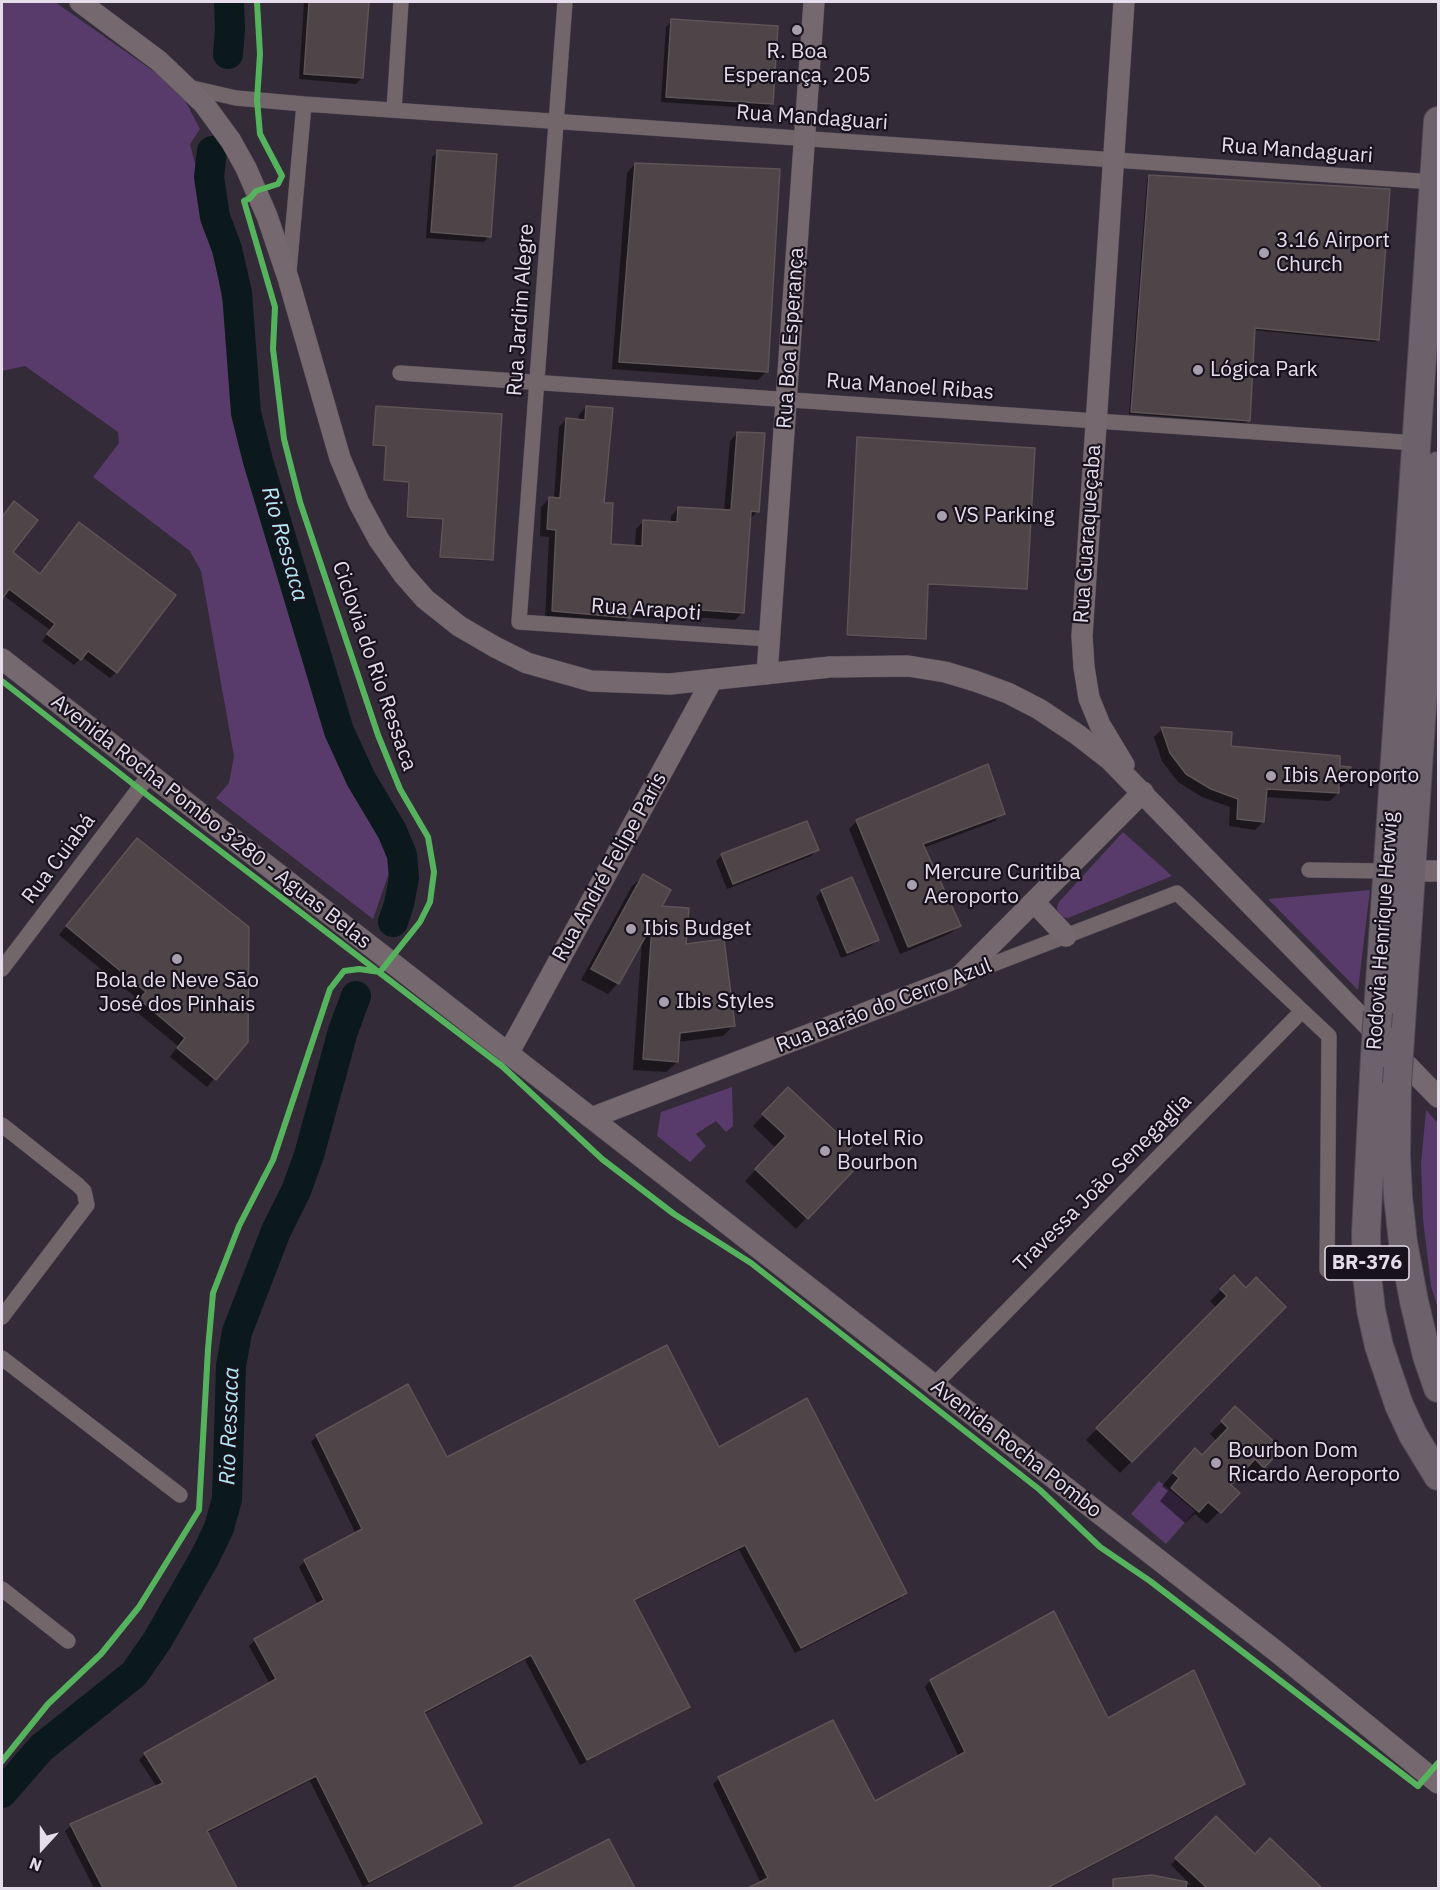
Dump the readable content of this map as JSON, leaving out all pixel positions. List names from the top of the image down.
{
  "streets": {
    "highway": ["Rodovia Henrique Herwig", "BR-376"],
    "main road": [
      "Rua Boa Esperança",
      "Rua Guaraqueçaba",
      "Avenida Rocha Pombo 3280 - Aguas Belas",
      "Rua André Felipe Paris",
      "Rua Barão do Cerro Azul",
      "Avenida Rocha Pombo"
    ],
    "street": [
      "Rua Mandaguari",
      "Rua Jardim Alegre",
      "Rua Manoel Ribas",
      "Rua Arapoti",
      "Rua Cuiabá",
      "Travessa João Senegaglia"
    ],
    "cycle path": ["Ciclovia do Rio Ressaca"]
  },
  "crossings": [
    ["Rua Mandaguari", "Rua Jardim Alegre"],
    ["Rua Mandaguari", "Rua Boa Esperança"],
    ["Rua Mandaguari", "Rua Guaraqueçaba"],
    ["Rua Mandaguari", "Rodovia Henrique Herwig"],
    ["Rua Jardim Alegre", "Rua Manoel Ribas"],
    ["Rua Jardim Alegre", "Rua Arapoti"],
    ["Rua Boa Esperança", "Rua Manoel Ribas"],
    ["Rua Boa Esperança", "Rua Arapoti"],
    ["Rua Manoel Ribas", "Rua Guaraqueçaba"],
    ["Rua Manoel Ribas", "Rodovia Henrique Herwig"],
    ["Avenida Rocha Pombo 3280 - Aguas Belas", "Rua Cuiabá"],
    ["Avenida Rocha Pombo 3280 - Aguas Belas", "Rua André Felipe Paris"],
    ["Avenida Rocha Pombo 3280 - Aguas Belas", "Rua Barão do Cerro Azul"],
    ["Avenida Rocha Pombo 3280 - Aguas Belas", "Avenida Rocha Pombo"],
    ["Rua Barão do Cerro Azul", "Travessa João Senegaglia"],
    ["Rua Barão do Cerro Azul", "Avenida Rocha Pombo"],
    ["Travessa João Senegaglia", "Avenida Rocha Pombo"]
  ],
  "water": ["Rio Ressaca"],
  "places": [
    "R. Boa Esperança, 205",
    "3.16 Airport Church",
    "Lógica Park",
    "VS Parking",
    "Ibis Aeroporto",
    "Mercure Curitiba Aeroporto",
    "Ibis Budget",
    "Bola de Neve São José dos Pinhais",
    "Ibis Styles",
    "Hotel Rio Bourbon",
    "Bourbon Dom Ricardo Aeroporto"
  ],
  "north": "bottom"
}
